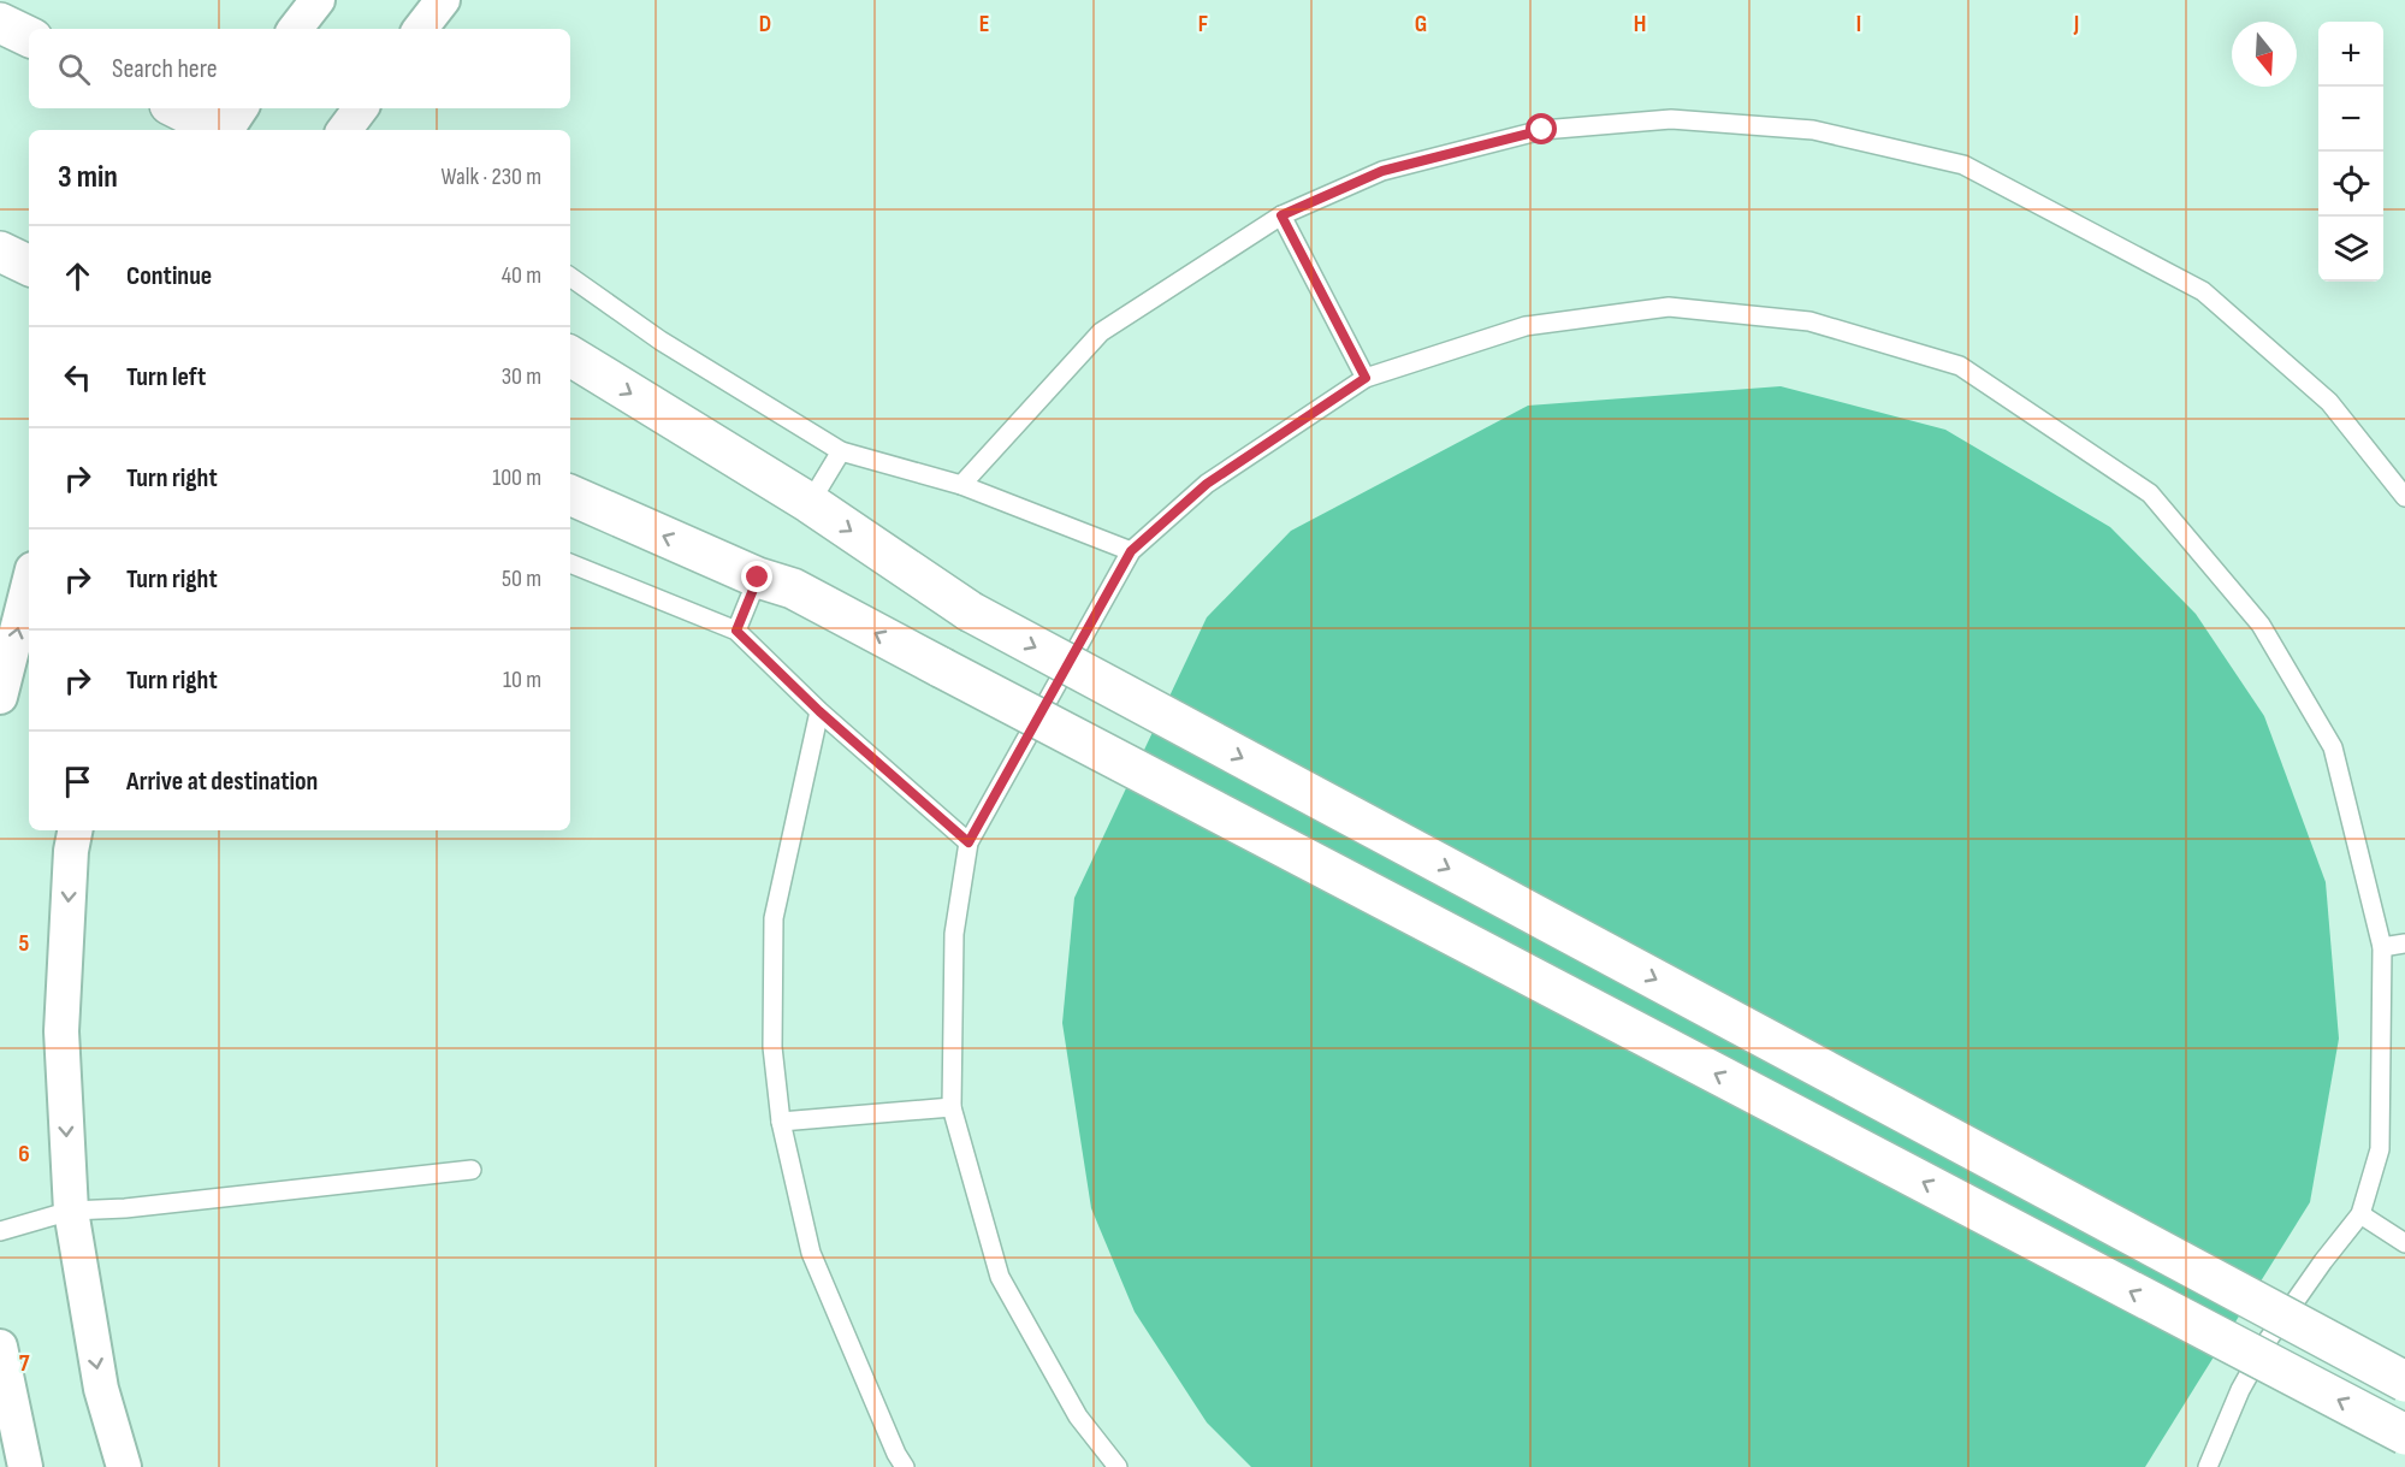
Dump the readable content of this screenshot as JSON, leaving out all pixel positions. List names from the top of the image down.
{
  "north": "bottom",
  "page": {
    "map_buttons": ["+", "−"],
    "search": "Search here",
    "heading": ["3 min", "Walk · 230 m"],
    "list": [
      ["Continue", "40 m"],
      ["Turn left", "30 m"],
      ["Turn right", "100 m"],
      ["Turn right", "50 m"],
      ["Turn right", "10 m"],
      "Arrive at destination"
    ]
  },
  "grid": {
    "columns": [
      "D",
      "E",
      "F",
      "G",
      "H",
      "I",
      "J"
    ],
    "rows": ["5", "6", "7"]
  }
}
